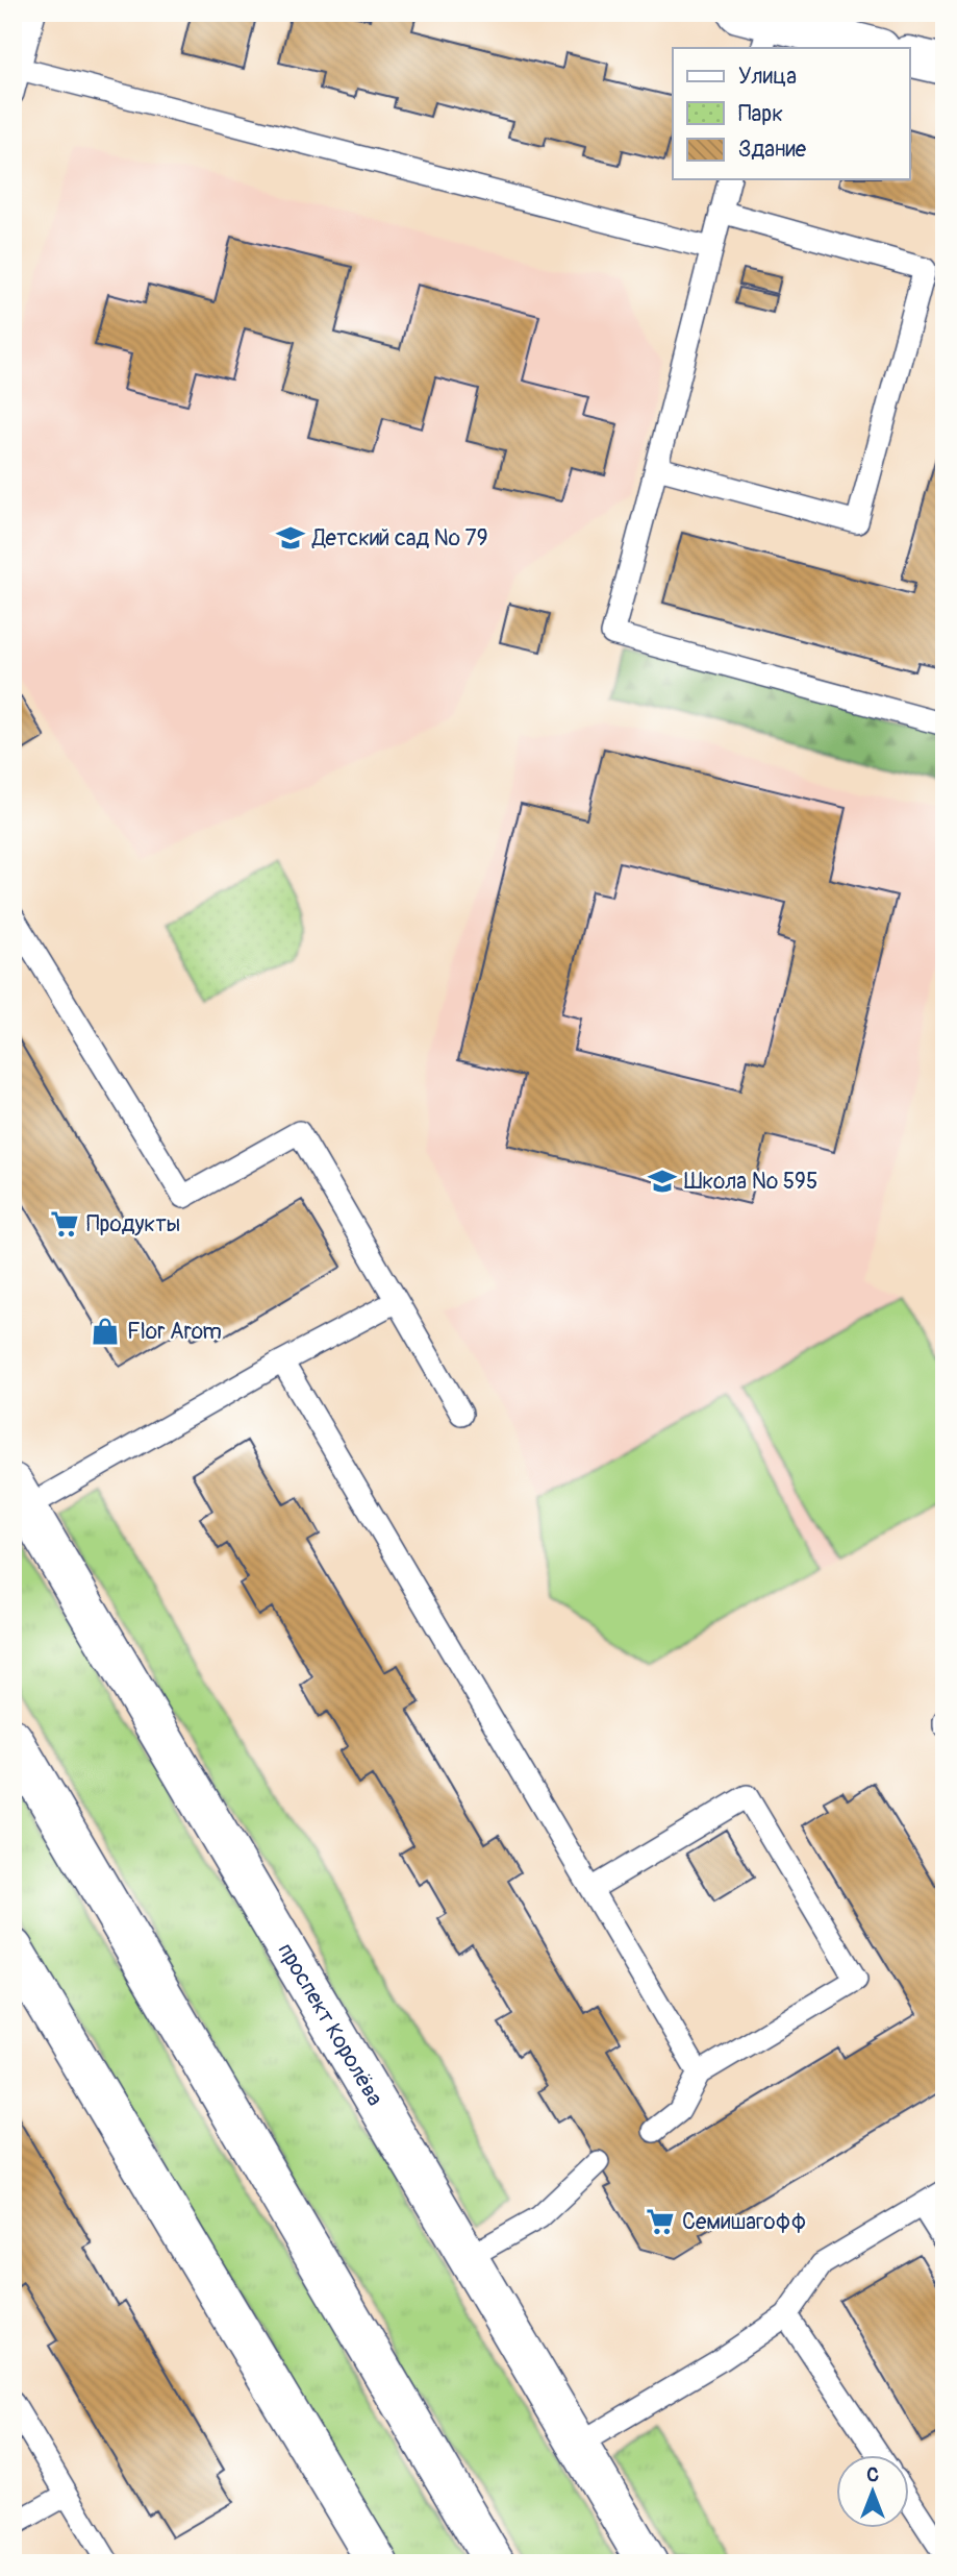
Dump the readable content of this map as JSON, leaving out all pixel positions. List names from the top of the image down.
{
  "streets": {
    "street": ["проспект Королёва"]
  },
  "places": {
    "school or university": ["Детский сад № 79", "Школа № 595"],
    "supermarket": ["Продукты", "Семишагофф"],
    "shop": ["Flor Arom"]
  },
  "legend": ["Улица", "Парк", "Здание"],
  "north": "top"
}
